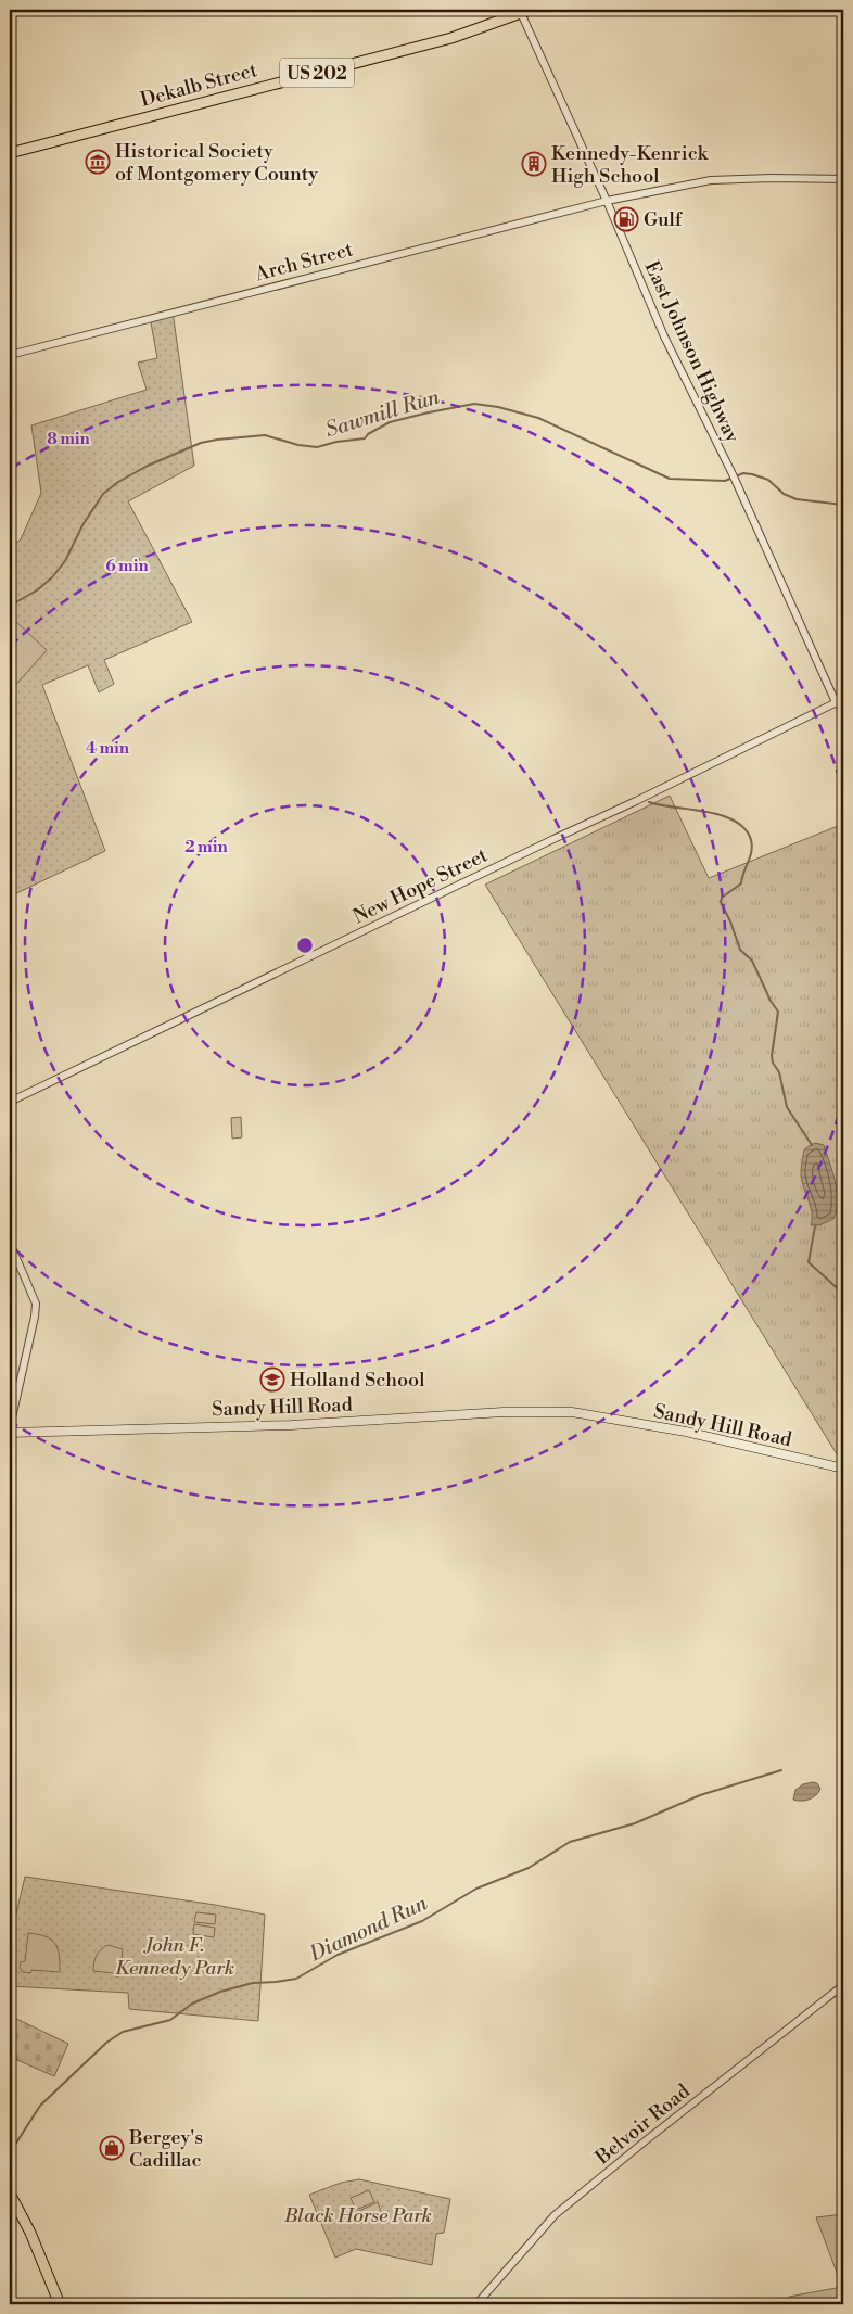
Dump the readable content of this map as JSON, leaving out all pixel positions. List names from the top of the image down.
{
  "streets": {
    "main road": ["US 202", "Dekalb Street", "Sandy Hill Road"],
    "street": [
      "Arch Street",
      "East Johnson Highway",
      "New Hope Street",
      "Belvoir Road"
    ]
  },
  "crossings": [
    ["Dekalb Street", "East Johnson Highway"],
    ["Arch Street", "East Johnson Highway"],
    ["East Johnson Highway", "New Hope Street"]
  ],
  "water": ["Sawmill Run", "Diamond Run"],
  "parks": ["John F. Kennedy Park", "Black Horse Park"],
  "places": {
    "museum": ["Historical Society of Montgomery County"],
    "building": ["Kennedy-Kenrick High School"],
    "fuel station": ["Gulf"],
    "school or university": ["Holland School"],
    "shop": ["Bergey's Cadillac"]
  },
  "rings": [
    "8 min",
    "6 min",
    "4 min",
    "2 min"
  ]
}
